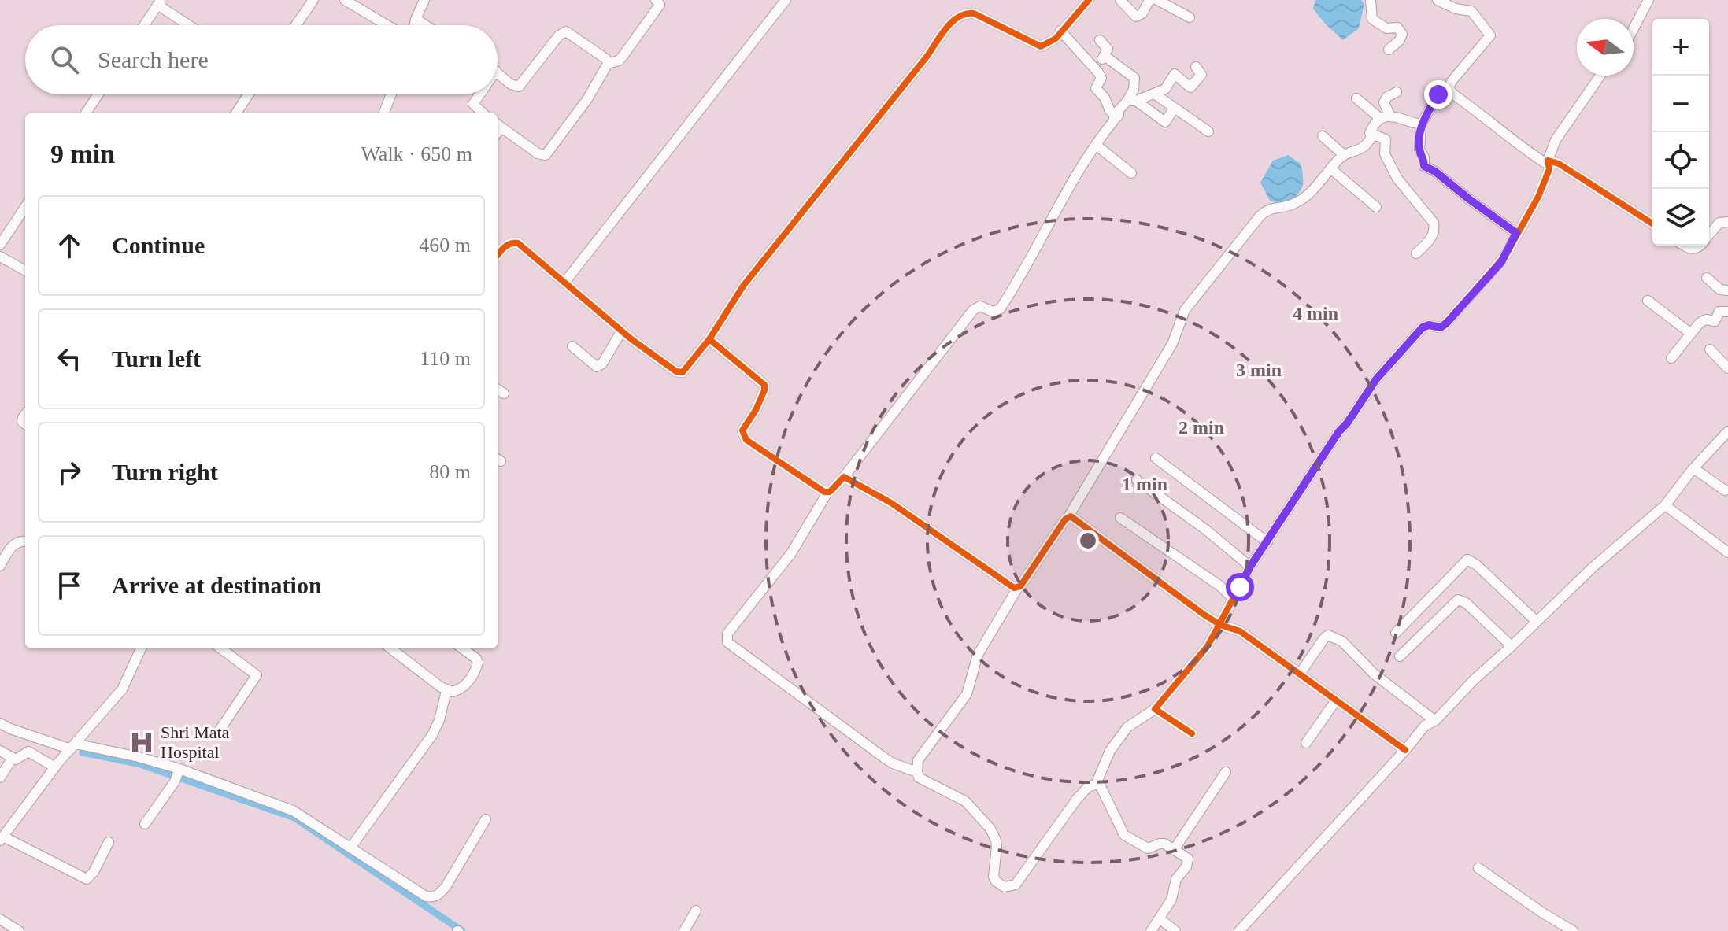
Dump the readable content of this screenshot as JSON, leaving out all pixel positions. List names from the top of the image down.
{
  "places": {
    "hospital": ["Shri Mata Hospital"]
  },
  "north": "left",
  "page": {
    "map_buttons": ["+", "−"],
    "search": "Search here",
    "heading": ["9 min", "Walk · 650 m"],
    "list": [
      ["Continue", "460 m"],
      ["Turn left", "110 m"],
      ["Turn right", "80 m"],
      "Arrive at destination"
    ]
  },
  "rings": [
    "4 min",
    "3 min",
    "2 min",
    "1 min"
  ]
}
